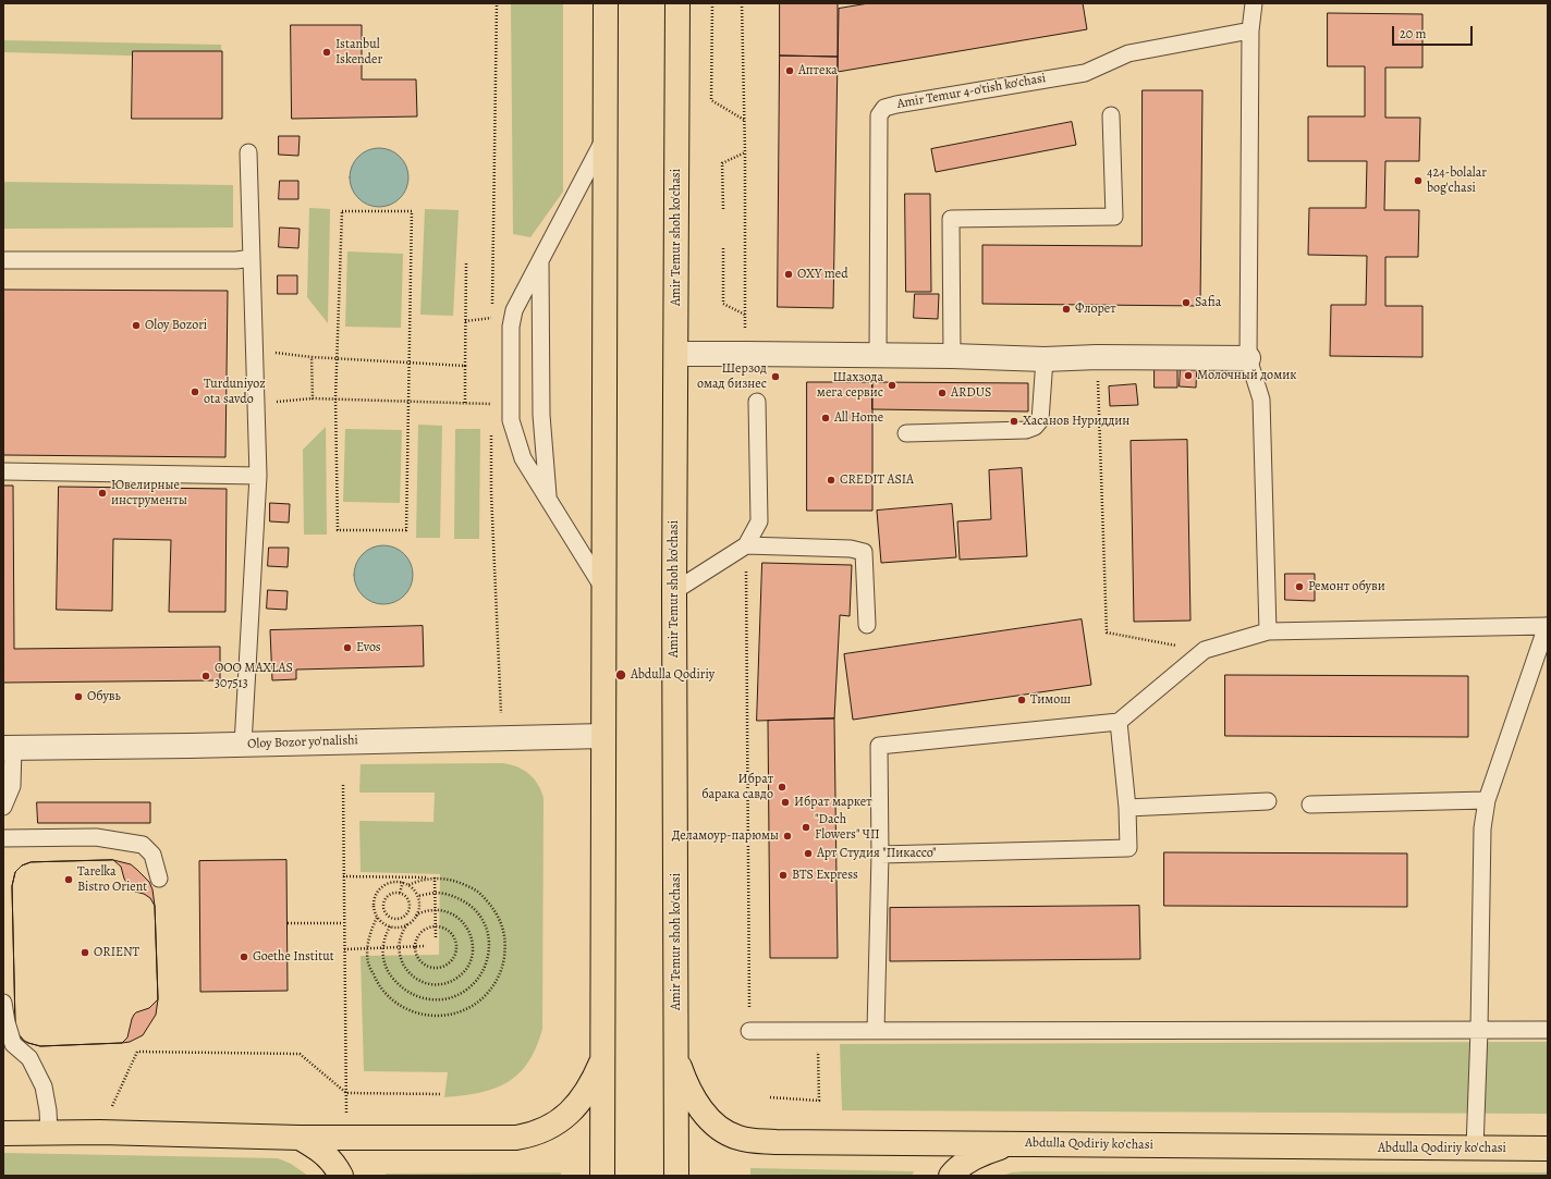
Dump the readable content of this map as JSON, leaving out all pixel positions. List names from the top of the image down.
{
  "streets": {
    "main road": ["Amir Temur shoh ko'chasi", "Abdulla Qodiriy ko'chasi"],
    "street": ["Oloy Bozor yo'nalishi"],
    "lane": ["Amir Temur 4-o'tish ko'chasi"]
  },
  "crossings": [
    ["Amir Temur shoh ko'chasi", "Abdulla Qodiriy ko'chasi"]
  ],
  "places": [
    "Istanbul Iskender",
    "Аптека",
    "424-bolalar bog'chasi",
    "OXY med",
    "Safia",
    "Флорет",
    "Oloy Bozori",
    "Молочный домик",
    "Шерзод омад бизнес",
    "Шахзода мега сервис",
    "Turduniyoz ota savdo",
    "ARDUS",
    "All Home",
    "Хасанов Нуриддин",
    "CREDIT ASIA",
    "Ювелирные инструменты",
    "Ремонт обуви",
    "Evos",
    "Abdulla Qodiriy",
    "OOO MAXLAS 307513",
    "Обувь",
    "Тимош",
    "Ибрат барака савдо",
    "Ибрат маркет",
    "\"Dach Flowers\" ЧП",
    "Деламоур-парюмы",
    "Арт Студия \"Пикассо\"",
    "BTS Express",
    "Tarelka Bistro Orient",
    "ORIENT",
    "Goethe Institut"
  ],
  "scale_bar": "20 m"
}
